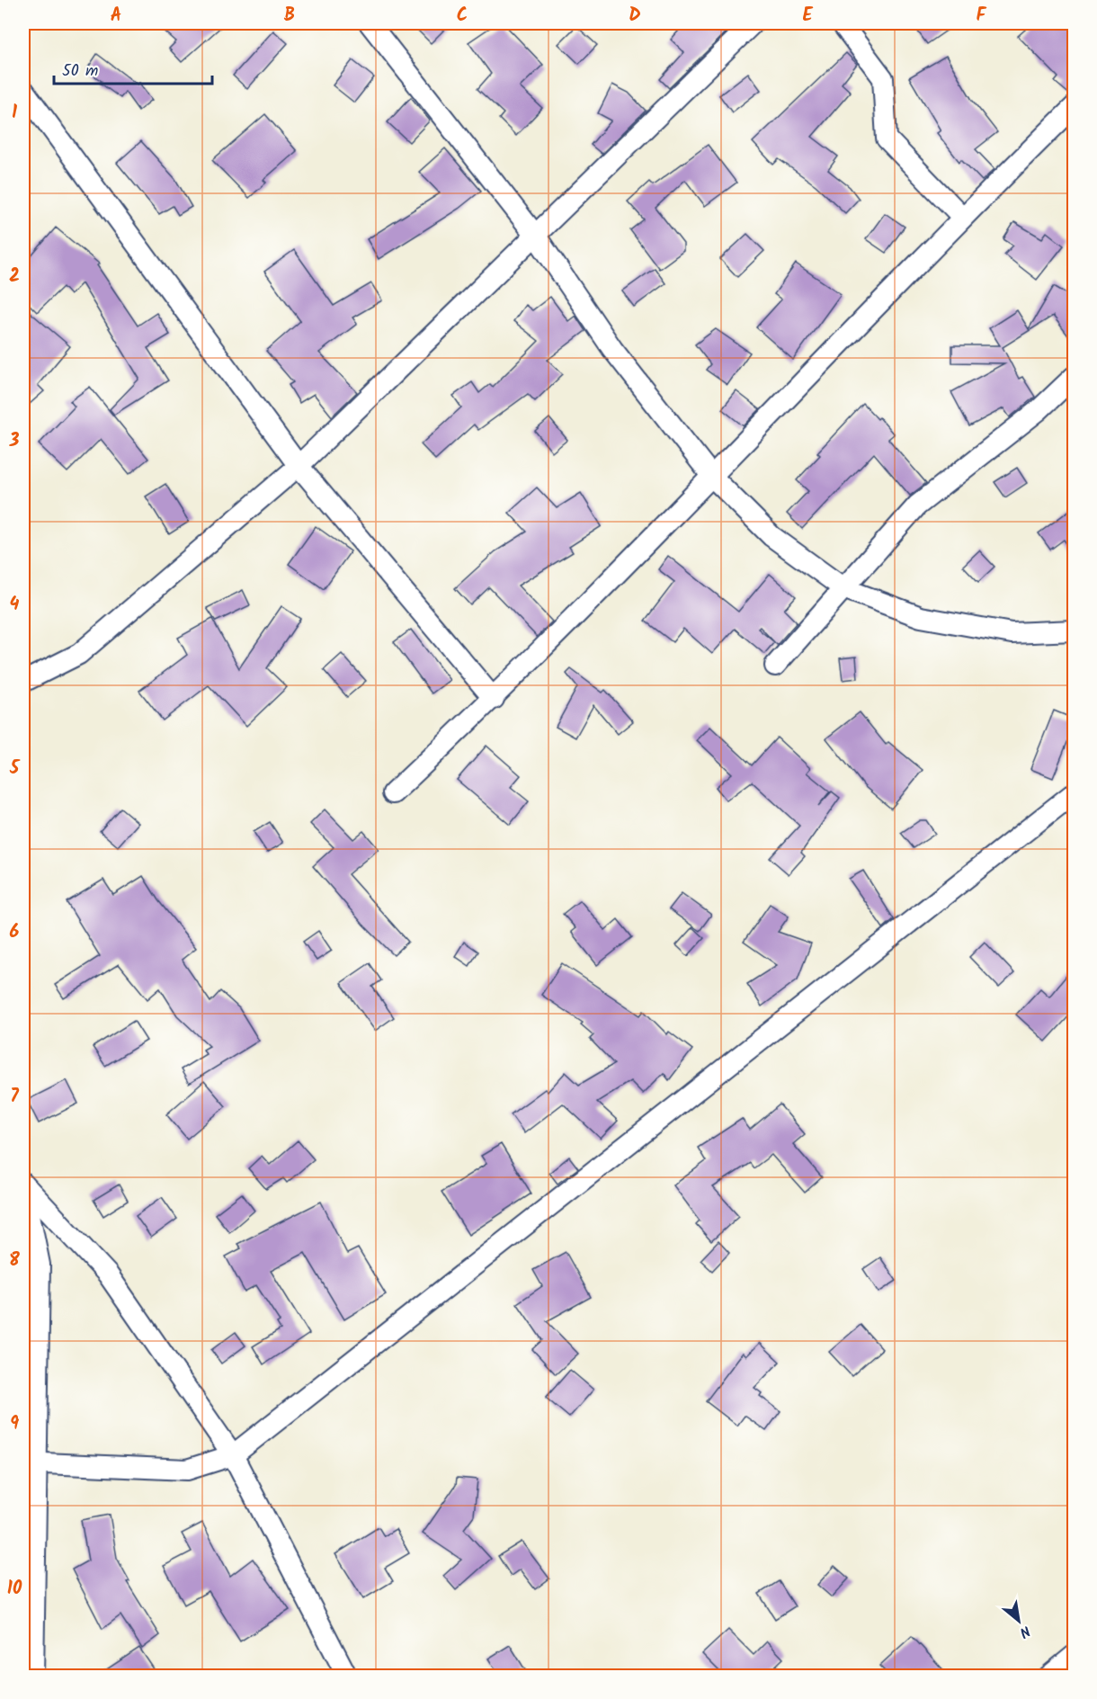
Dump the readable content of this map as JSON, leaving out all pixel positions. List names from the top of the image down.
{
  "scale_bar": "50 m",
  "north": "bottom right",
  "grid": {
    "columns": [
      "A",
      "B",
      "C",
      "D",
      "E",
      "F"
    ],
    "rows": [
      "1",
      "2",
      "3",
      "4",
      "5",
      "6",
      "7",
      "8",
      "9",
      "10"
    ]
  }
}
